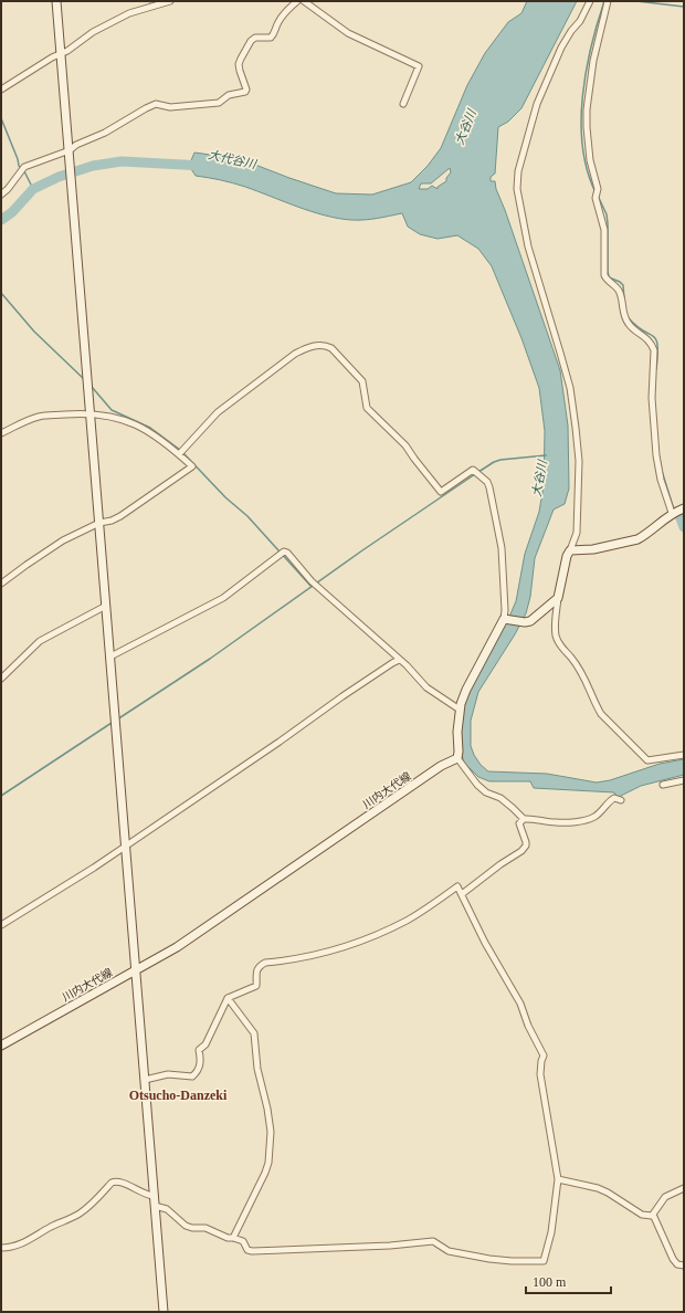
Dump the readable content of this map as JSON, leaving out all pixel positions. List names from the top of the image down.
{
  "streets": {
    "street": ["川内大代線"]
  },
  "districts": ["Otsucho-Danzeki"],
  "water": ["大谷川", "大代谷川"],
  "scale_bar": "100 m"
}
